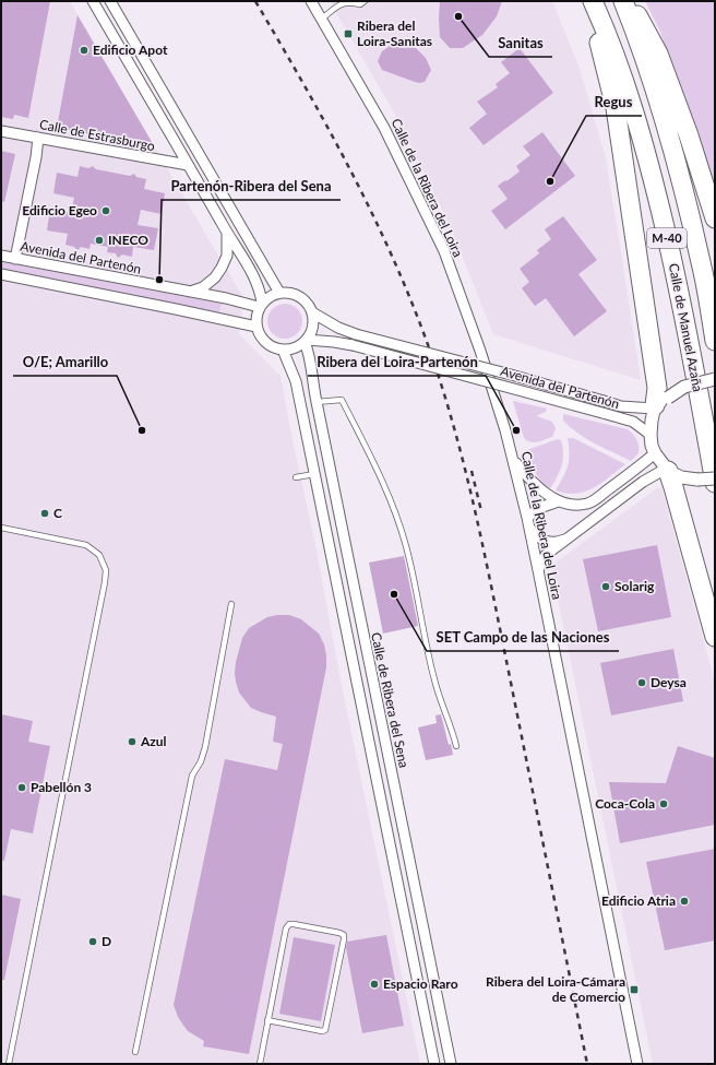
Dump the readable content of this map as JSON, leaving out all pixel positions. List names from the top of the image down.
{
  "streets": {
    "highway": ["M-40", "Calle de Manuel Azaña"],
    "street": [
      "Calle de Estrasburgo",
      "Calle de la Ribera del Loira",
      "Avenida del Partenón",
      "Calle de Ribera del Sena"
    ]
  },
  "crossings": [
    ["Avenida del Partenón", "Calle de Ribera del Sena"]
  ],
  "places": {
    "other": [
      "Sanitas",
      "Edificio Apot",
      "Regus",
      "Edificio Egeo",
      "INECO",
      "Partenón-Ribera del Sena",
      "O/E; Amarillo",
      "Ribera del Loira-Partenón",
      "C",
      "Solarig",
      "SET Campo de las Naciones",
      "Deysa",
      "Azul",
      "Pabellón 3",
      "Coca-Cola",
      "Edificio Atria",
      "D",
      "Espacio Raro"
    ],
    "transit": ["Ribera del Loira-Sanitas", "Ribera del Loira-Cámara de Comercio"]
  }
}
